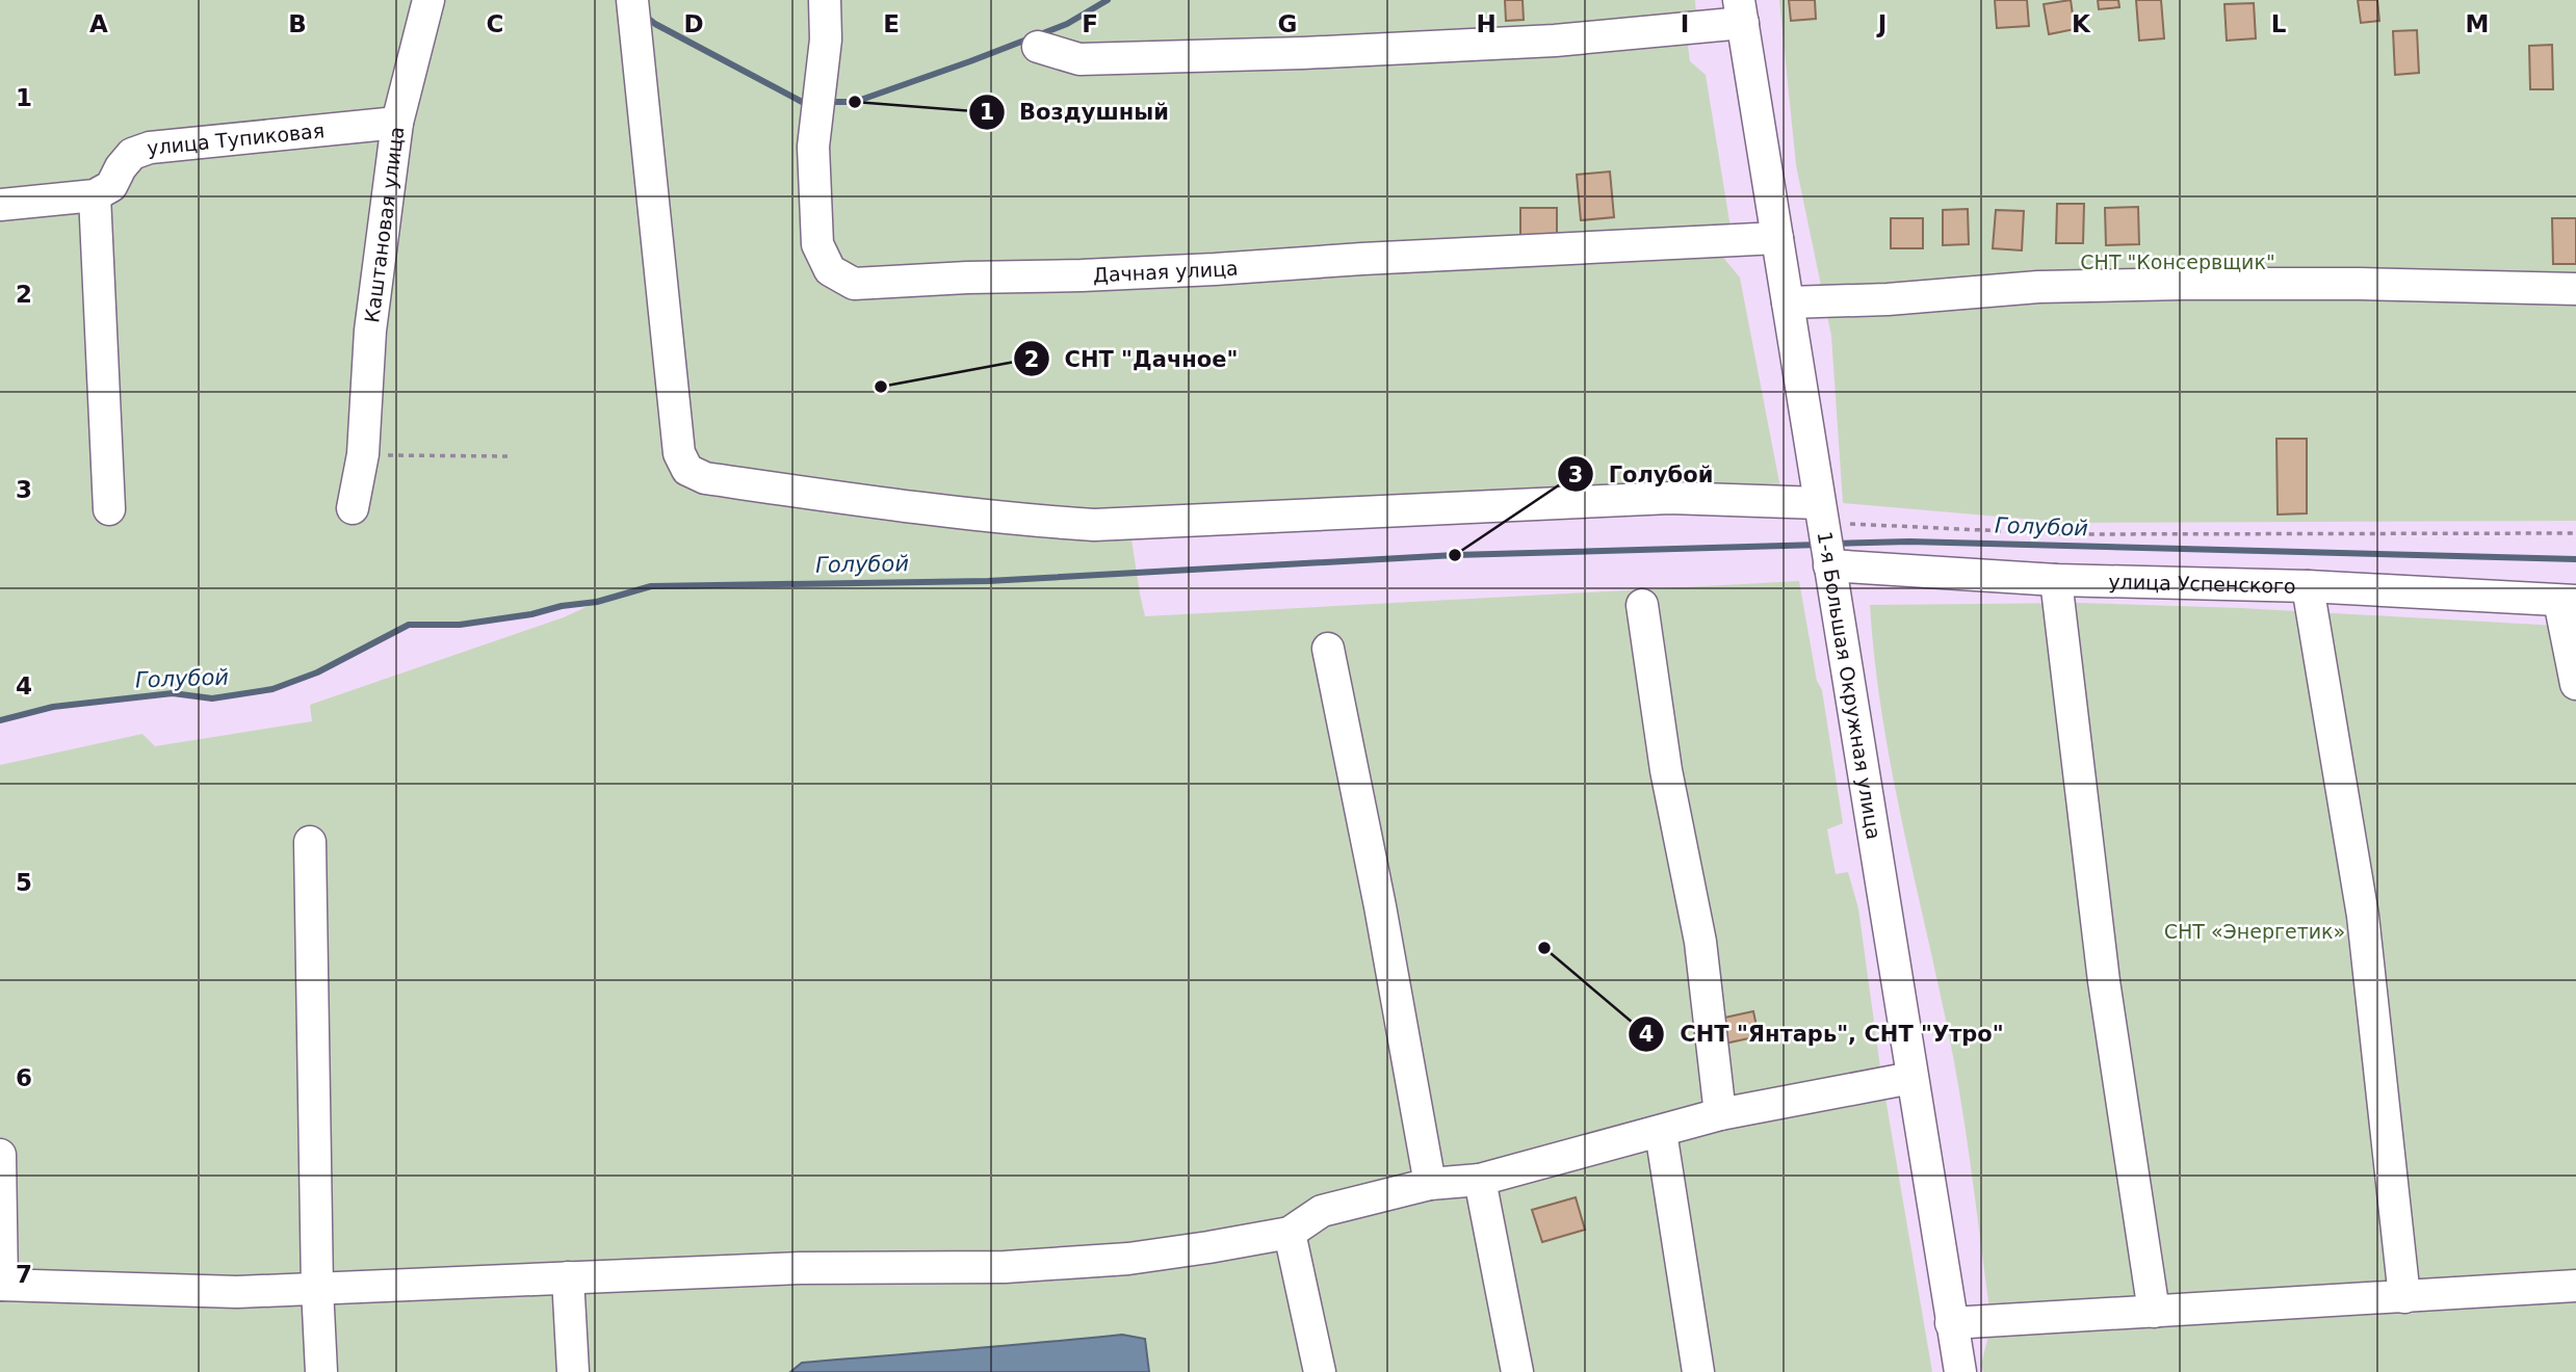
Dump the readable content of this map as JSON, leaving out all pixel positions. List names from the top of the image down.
{
  "streets": {
    "street": [
      "улица Тупиковая",
      "Каштановая улица",
      "Дачная улица",
      "улица Успенского",
      "1-я Большая Окружная улица"
    ]
  },
  "crossings": [
    ["улица Тупиковая", "Каштановая улица"],
    ["Дачная улица", "1-я Большая Окружная улица"],
    ["улица Успенского", "1-я Большая Окружная улица"]
  ],
  "water": ["Голубой"],
  "parks": ["СНТ \"Консервщик\"", "СНТ «Энергетик»"],
  "places": [
    "Воздушный",
    "СНТ \"Дачное\"",
    "Голубой",
    "СНТ \"Янтарь\", СНТ \"Утро\""
  ],
  "grid": {
    "columns": [
      "A",
      "B",
      "C",
      "D",
      "E",
      "F",
      "G",
      "H",
      "I",
      "J",
      "K",
      "L",
      "M"
    ],
    "rows": [
      "1",
      "2",
      "3",
      "4",
      "5",
      "6",
      "7"
    ]
  }
}
